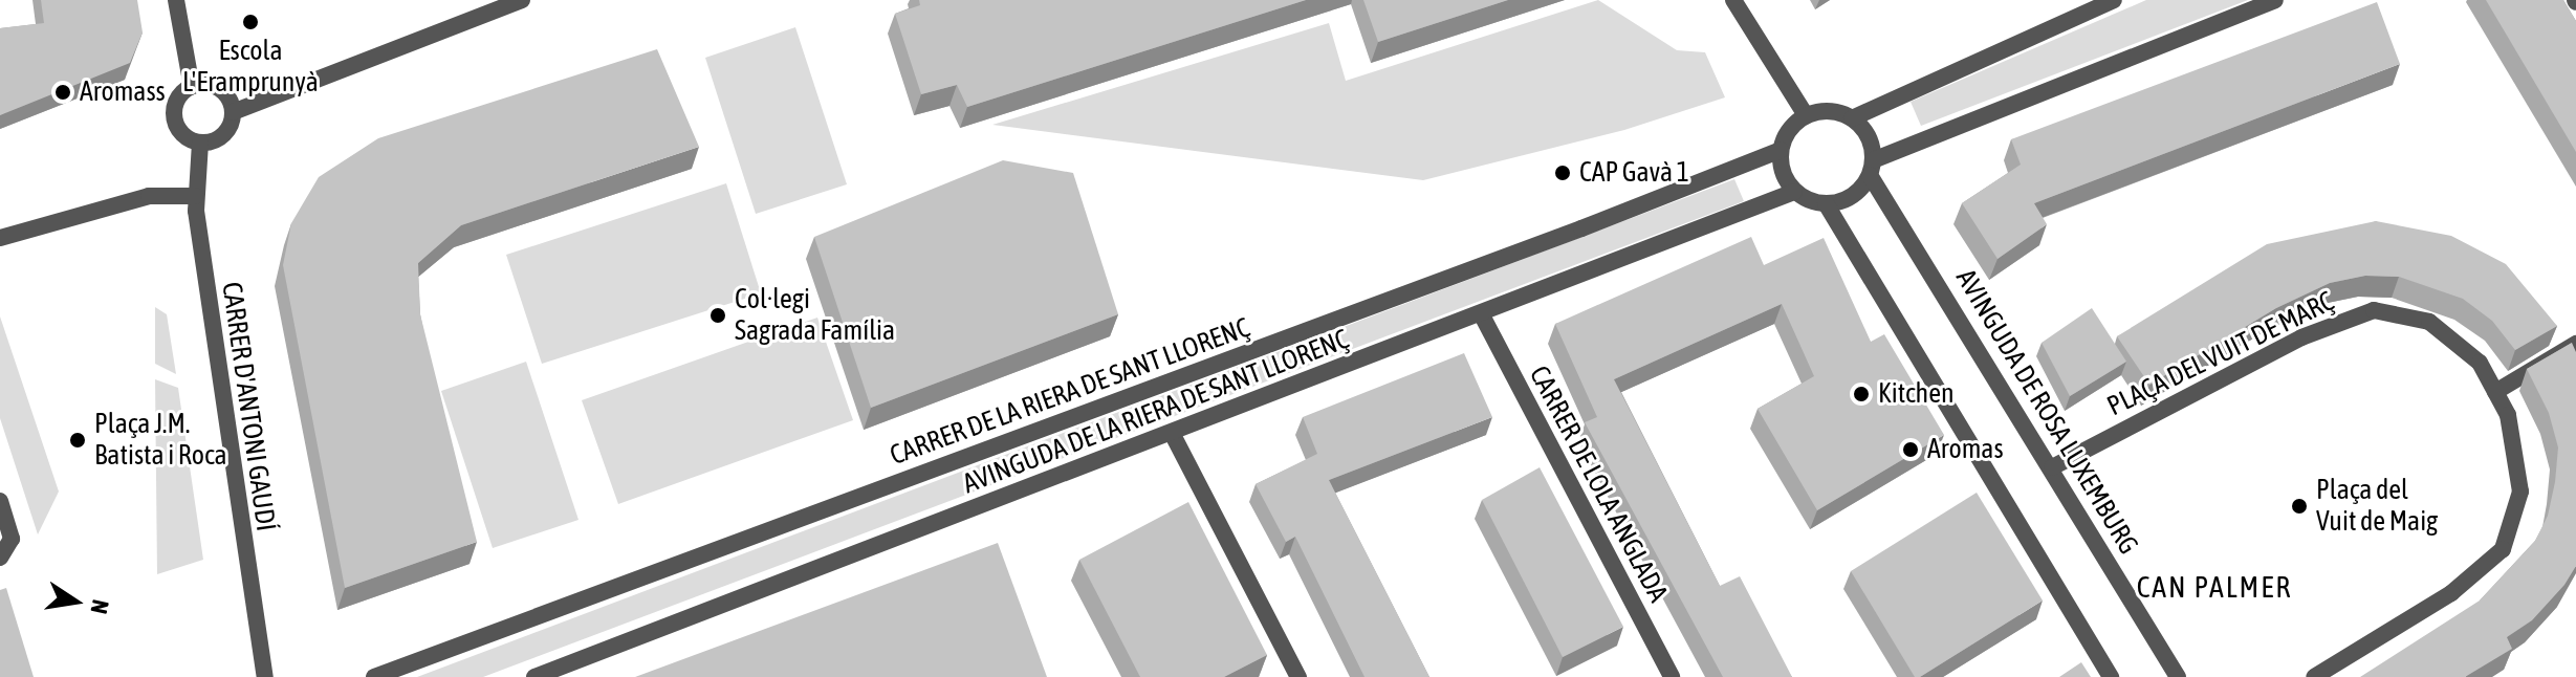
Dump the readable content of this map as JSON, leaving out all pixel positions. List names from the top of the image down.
{
  "streets": {
    "street": [
      "PLAÇA DEL VUIT DE MARÇ",
      "CARRER DE LA RIERA DE SANT LLORENÇ",
      "CARRER D'ANTONI GAUDÍ",
      "AVINGUDA DE LA RIERA DE SANT LLORENÇ",
      "AVINGUDA DE ROSA LUXEMBURG",
      "CARRER DE LOLA ANGLADA"
    ]
  },
  "crossings": [
    ["PLAÇA DEL VUIT DE MARÇ", "AVINGUDA DE ROSA LUXEMBURG"],
    ["CARRER DE LA RIERA DE SANT LLORENÇ", "AVINGUDA DE LA RIERA DE SANT LLORENÇ"],
    ["CARRER DE LA RIERA DE SANT LLORENÇ", "AVINGUDA DE ROSA LUXEMBURG"],
    ["AVINGUDA DE LA RIERA DE SANT LLORENÇ", "AVINGUDA DE ROSA LUXEMBURG"],
    ["AVINGUDA DE LA RIERA DE SANT LLORENÇ", "CARRER DE LOLA ANGLADA"]
  ],
  "districts": ["CAN PALMER"],
  "places": [
    "Escola L'Eramprunyà",
    "Aromass",
    "CAP Gavà 1",
    "Col·legi Sagrada Família",
    "Kitchen",
    "Plaça J.M. Batista i Roca",
    "Aromas",
    "Plaça del Vuit de Maig"
  ],
  "north": "right"
}
